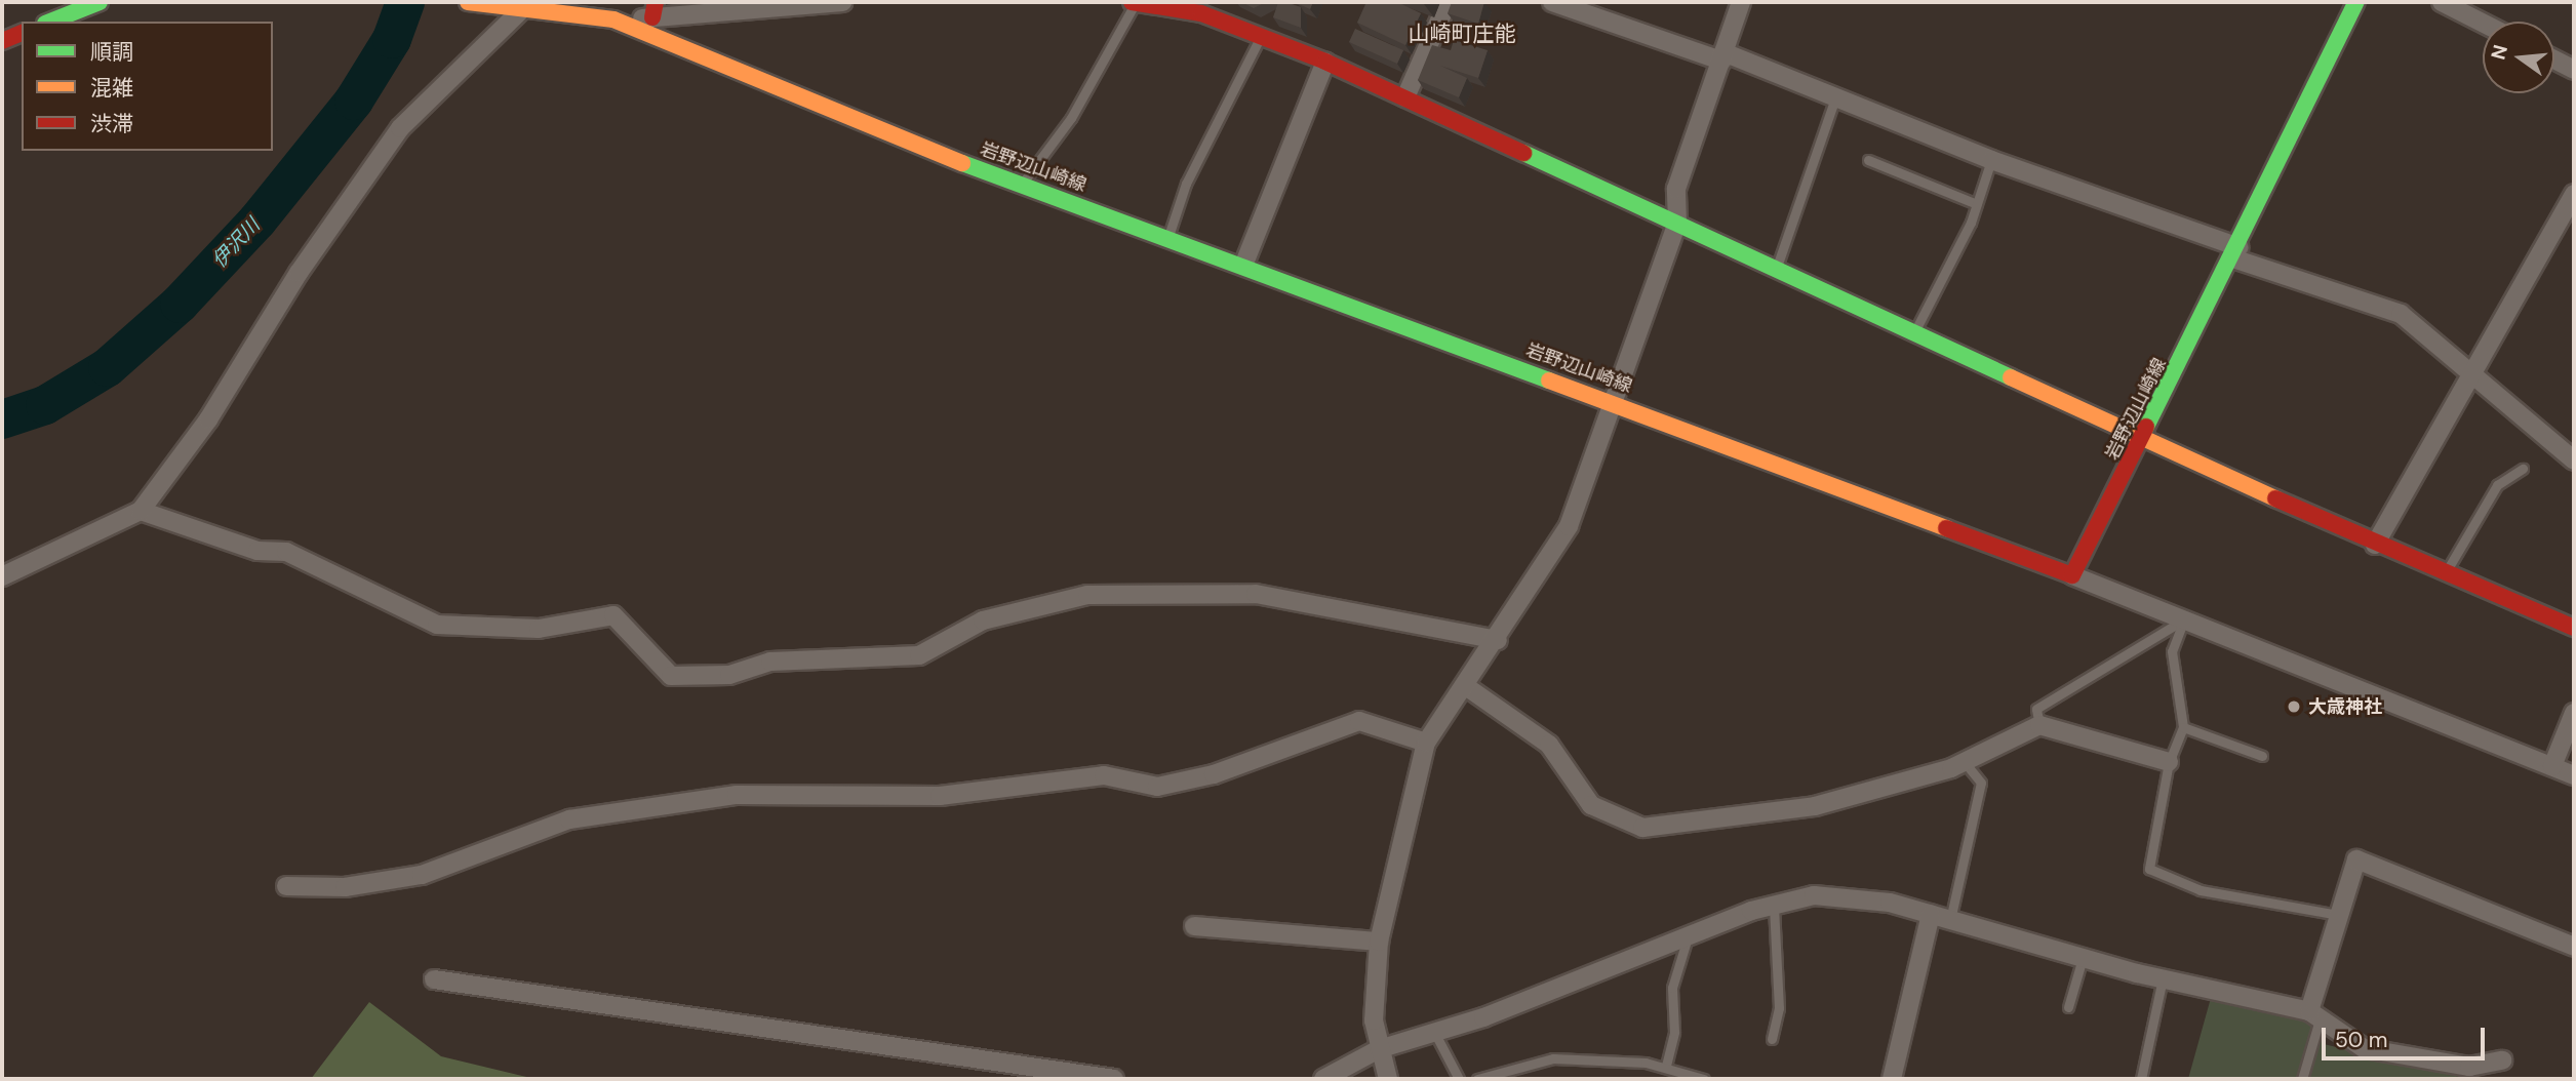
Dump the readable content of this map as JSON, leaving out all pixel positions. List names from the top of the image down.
{
  "streets": {
    "main road": ["岩野辺山崎線"]
  },
  "districts": ["山崎町庄能"],
  "water": ["伊沢川"],
  "places": ["大歳神社"],
  "legend": ["順調", "混雑", "渋滞"],
  "scale_bar": "50 m",
  "north": "left"
}
